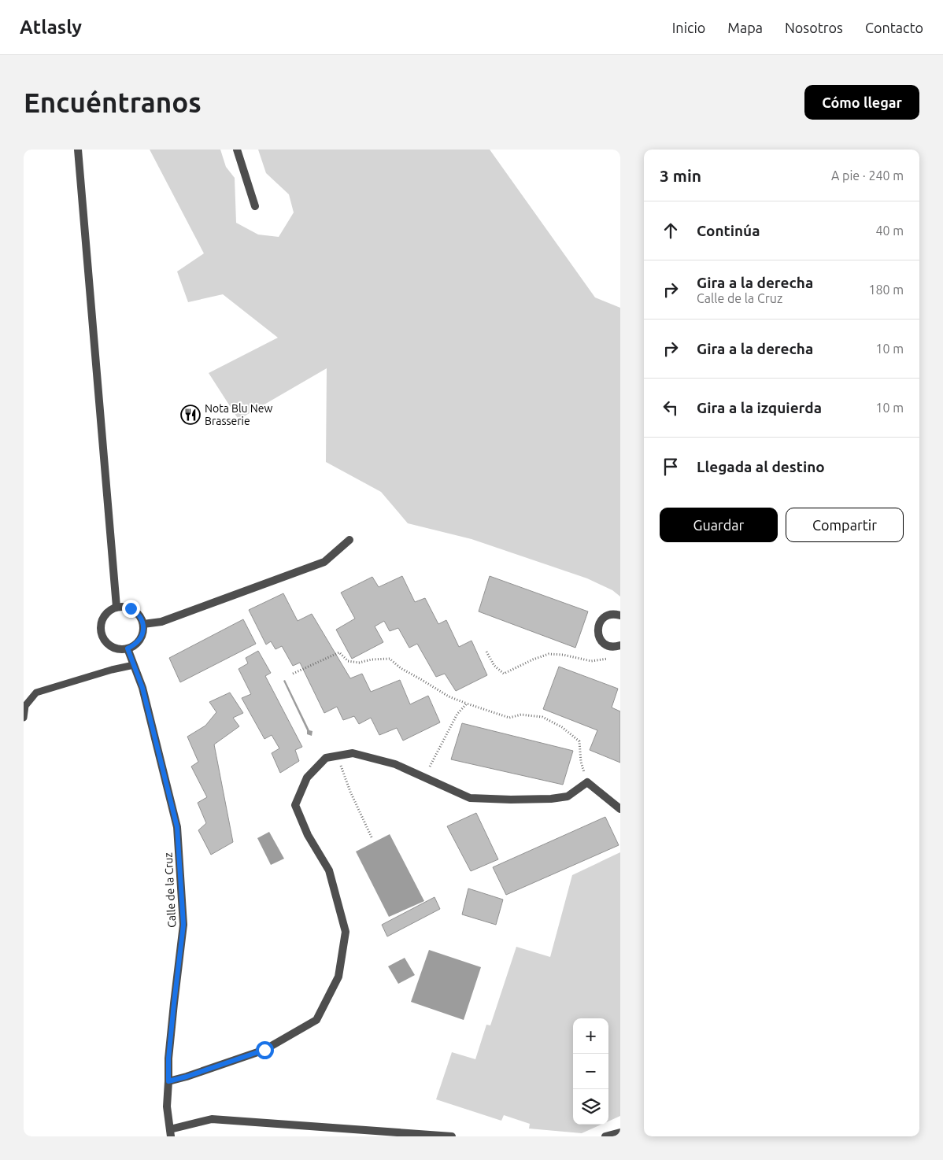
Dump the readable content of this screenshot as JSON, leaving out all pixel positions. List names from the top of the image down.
{
  "streets": {
    "street": ["Calle de la Cruz"]
  },
  "places": {
    "restaurant": ["Nota Blu New Brasserie"]
  },
  "page": {
    "header": "Atlasly",
    "nav": [
      "Inicio",
      "Mapa",
      "Nosotros",
      "Contacto"
    ],
    "buttons": [
      "Cómo llegar",
      ["Guardar", "Compartir"]
    ],
    "title": "Encuéntranos",
    "heading": ["3 min", "A pie · 240 m"],
    "list": [
      ["Continúa", "40 m"],
      ["Gira a la derecha", "Calle de la Cruz", "180 m"],
      ["Gira a la derecha", "10 m"],
      ["Gira a la izquierda", "10 m"],
      "Llegada al destino"
    ],
    "map_buttons": ["+", "−"]
  }
}
